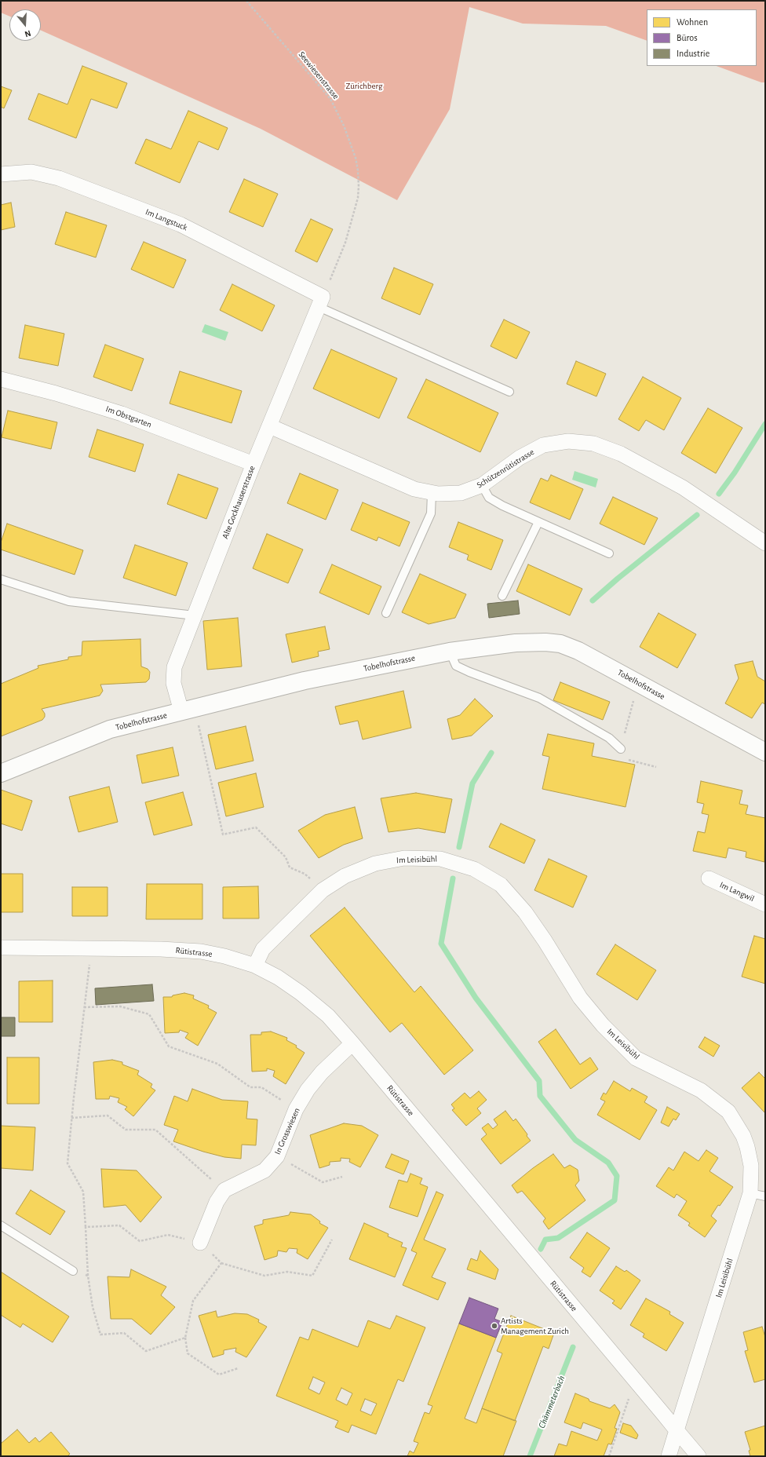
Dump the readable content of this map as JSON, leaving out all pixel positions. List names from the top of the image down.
{
  "streets": {
    "main road": ["Tobelhofstrasse"],
    "street": [
      "Im Langstuck",
      "Im Obstgarten",
      "Schützenrütistrasse",
      "Alte Gockhauserstrasse",
      "Im Leisibühl",
      "Im Langwil",
      "Rütistrasse",
      "In Grosswiesen"
    ],
    "path": ["Seewiesenstrasse"]
  },
  "crossings": [
    ["Seewiesenstrasse", "Im Langstuck"],
    ["Seewiesenstrasse", "Alte Gockhauserstrasse"],
    ["Im Langstuck", "Alte Gockhauserstrasse"],
    ["Im Obstgarten", "Alte Gockhauserstrasse"],
    ["Schützenrütistrasse", "Alte Gockhauserstrasse"],
    ["Alte Gockhauserstrasse", "Tobelhofstrasse"],
    ["Im Leisibühl", "Rütistrasse"],
    ["Rütistrasse", "In Grosswiesen"]
  ],
  "water": ["Chämmeterbach"],
  "parks": ["Zürichberg"],
  "places": ["Artists Management Zurich"],
  "legend": ["Wohnen", "Büros", "Industrie"],
  "north": "bottom"
}
